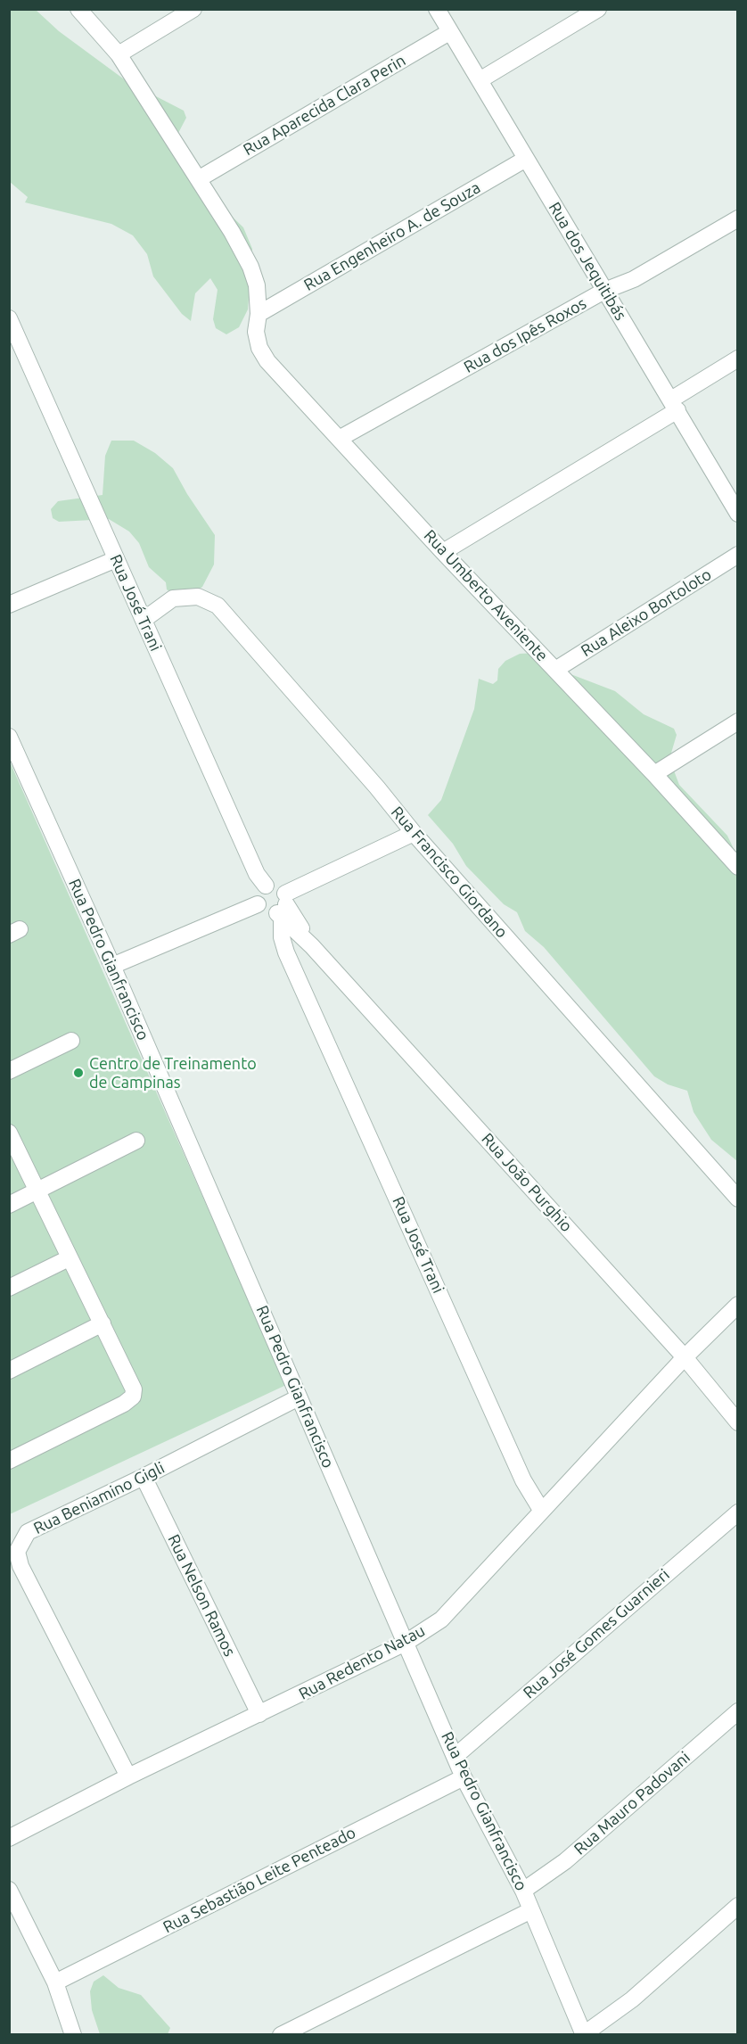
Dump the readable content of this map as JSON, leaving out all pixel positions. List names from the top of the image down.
{
  "streets": {
    "street": [
      "Rua Aparecida Clara Perin",
      "Rua Engenheiro A. de Souza",
      "Rua dos Jequitibás",
      "Rua dos Ipês Roxos",
      "Rua Umberto Aveniente",
      "Rua José Trani",
      "Rua Aleixo Bortoloto",
      "Rua Francisco Giordano",
      "Rua Pedro Gianfrancisco",
      "Rua João Purghio",
      "Rua Beniamino Gigli",
      "Rua Nelson Ramos",
      "Rua José Gomes Guarnieri",
      "Rua Redento Natau",
      "Rua Mauro Padovani",
      "Rua Sebastião Leite Penteado"
    ]
  },
  "crossings": [
    ["Rua Aparecida Clara Perin", "Rua dos Jequitibás"],
    ["Rua Aparecida Clara Perin", "Rua Umberto Aveniente"],
    ["Rua Engenheiro A. de Souza", "Rua dos Jequitibás"],
    ["Rua Engenheiro A. de Souza", "Rua Umberto Aveniente"],
    ["Rua dos Jequitibás", "Rua dos Ipês Roxos"],
    ["Rua dos Ipês Roxos", "Rua Umberto Aveniente"],
    ["Rua Umberto Aveniente", "Rua Aleixo Bortoloto"],
    ["Rua José Trani", "Rua Francisco Giordano"],
    ["Rua José Trani", "Rua João Purghio"],
    ["Rua José Trani", "Rua Redento Natau"],
    ["Rua Pedro Gianfrancisco", "Rua Beniamino Gigli"],
    ["Rua Pedro Gianfrancisco", "Rua José Gomes Guarnieri"],
    ["Rua Pedro Gianfrancisco", "Rua Redento Natau"],
    ["Rua Pedro Gianfrancisco", "Rua Mauro Padovani"],
    ["Rua Pedro Gianfrancisco", "Rua Sebastião Leite Penteado"],
    ["Rua João Purghio", "Rua Redento Natau"],
    ["Rua Beniamino Gigli", "Rua Nelson Ramos"],
    ["Rua Beniamino Gigli", "Rua Redento Natau"],
    ["Rua Nelson Ramos", "Rua Redento Natau"]
  ],
  "places": ["Centro de Treinamento de Campinas"]
}
